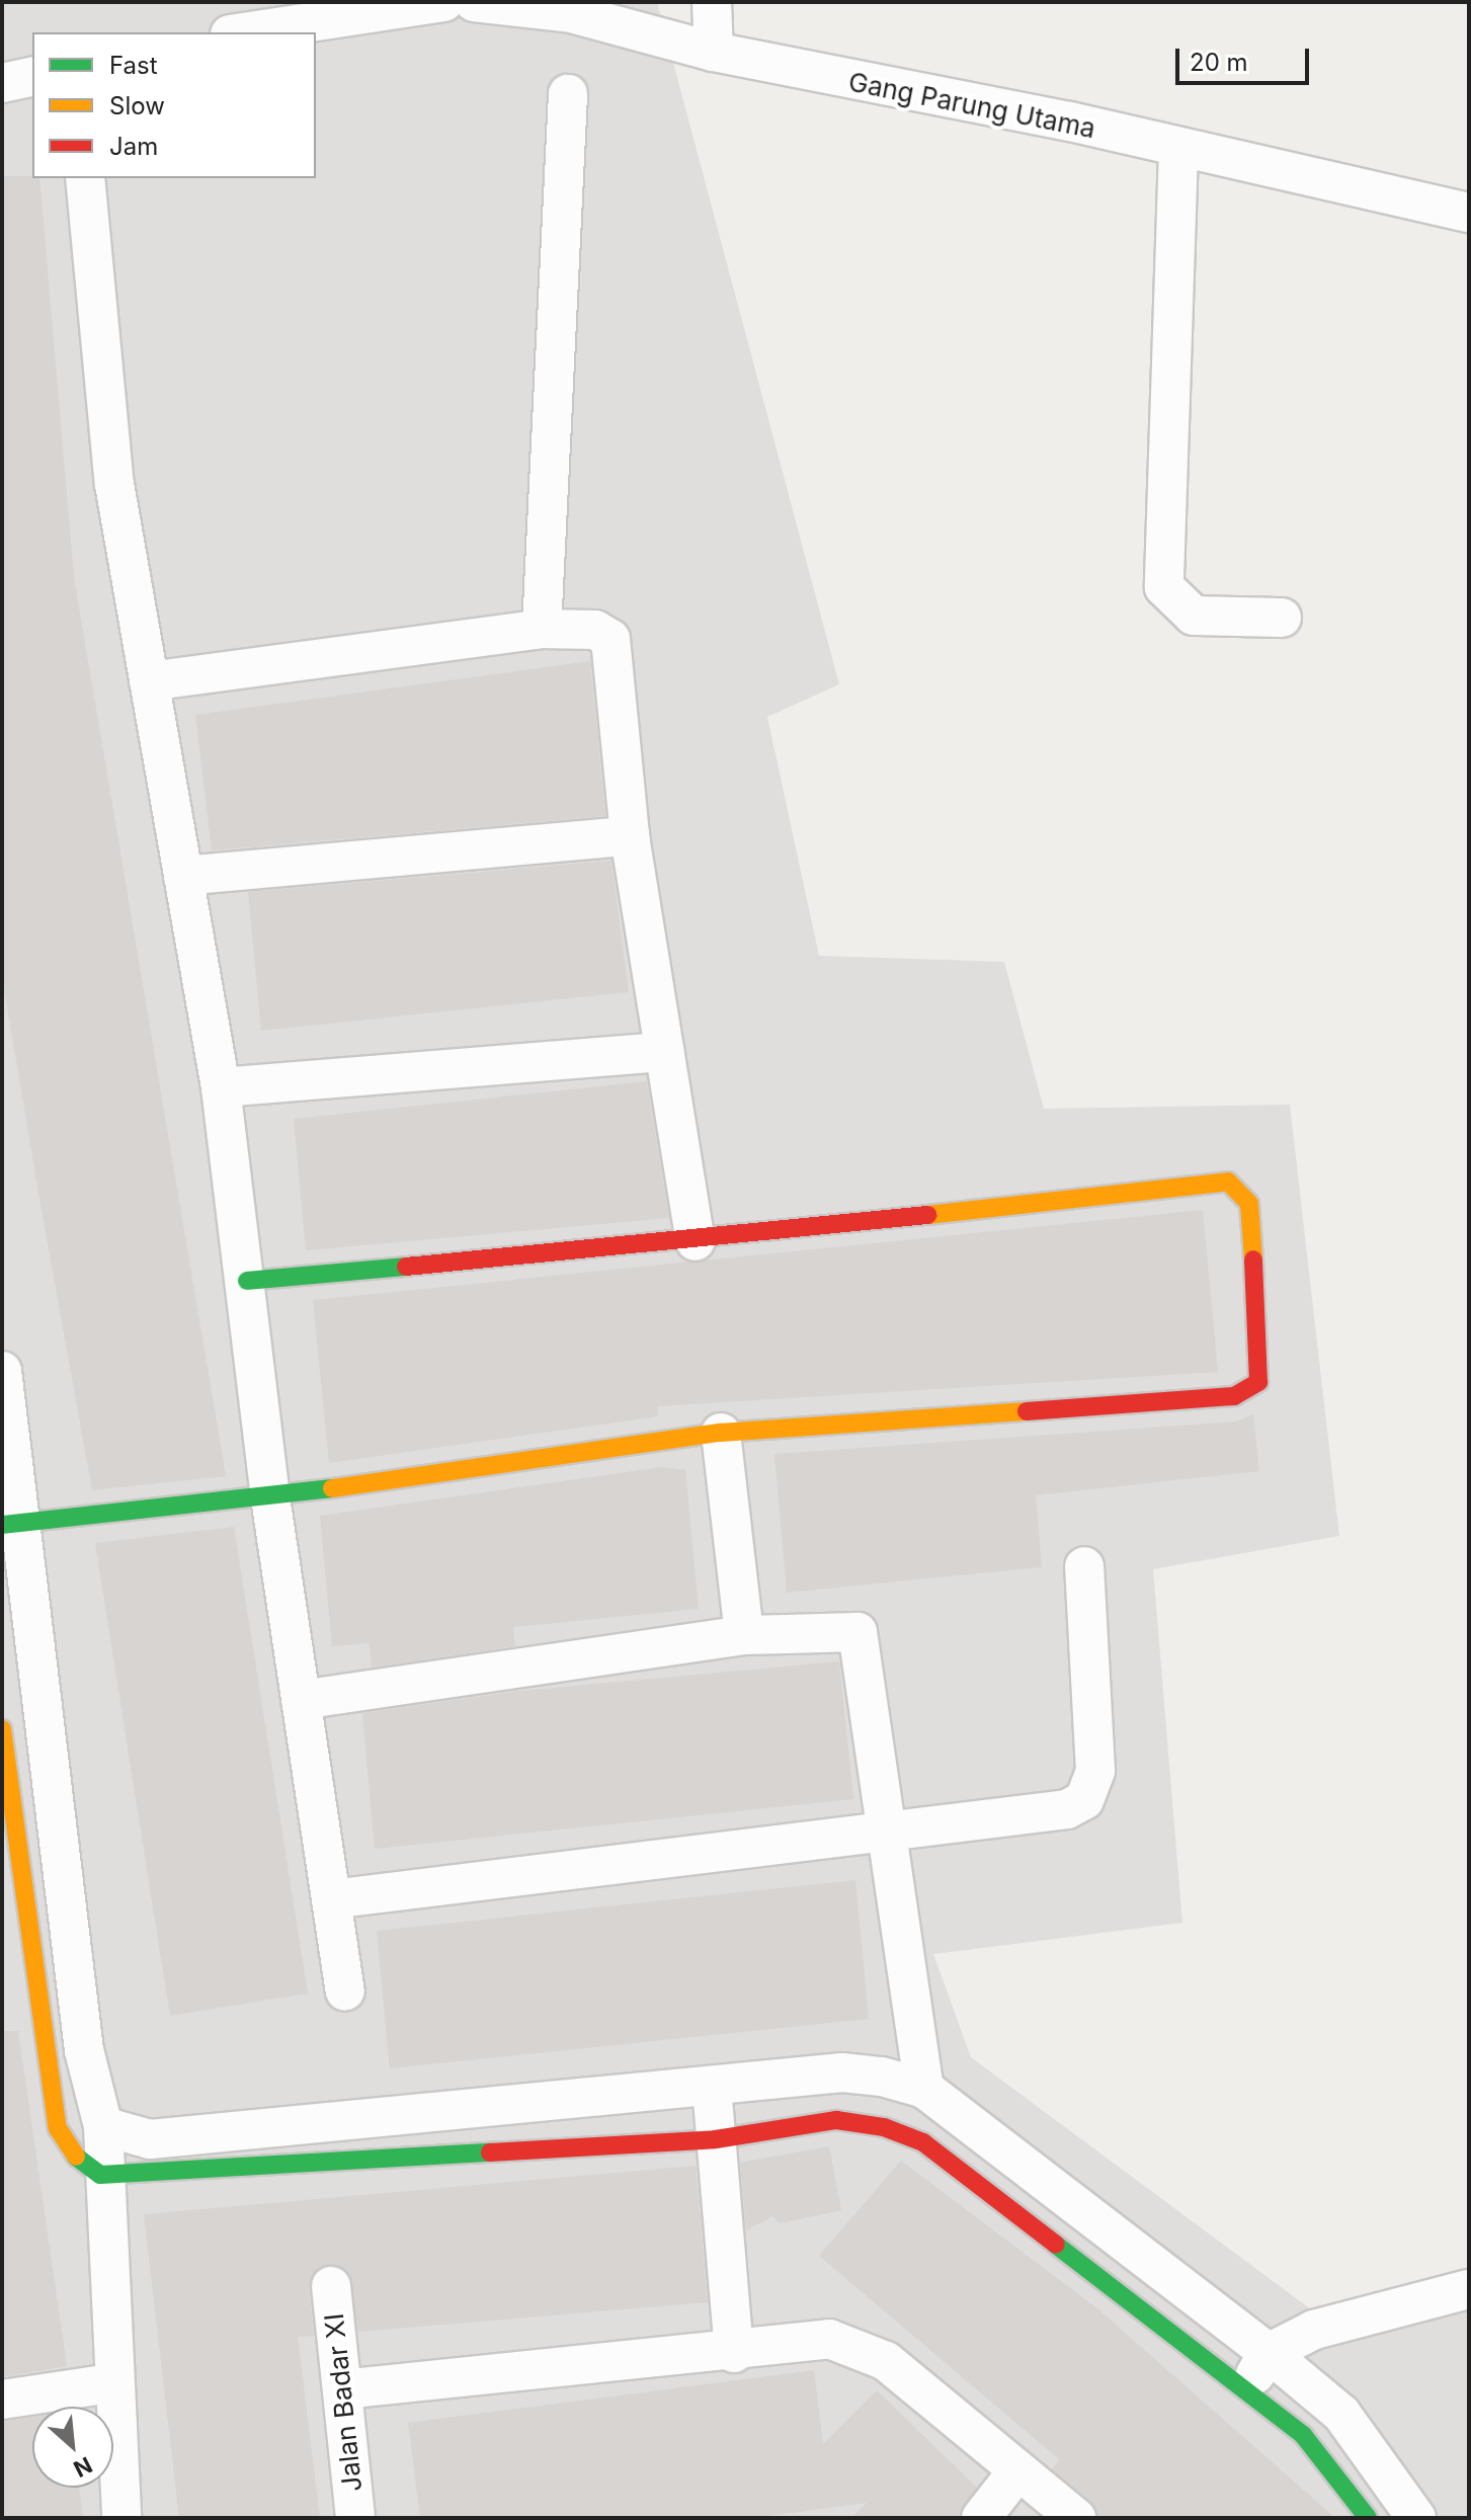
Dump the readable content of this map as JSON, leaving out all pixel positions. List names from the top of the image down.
{
  "streets": {
    "street": ["Gang Parung Utama", "Jalan Badar XI"]
  },
  "legend": ["Fast", "Slow", "Jam"],
  "scale_bar": "20 m",
  "north": "bottom right"
}
